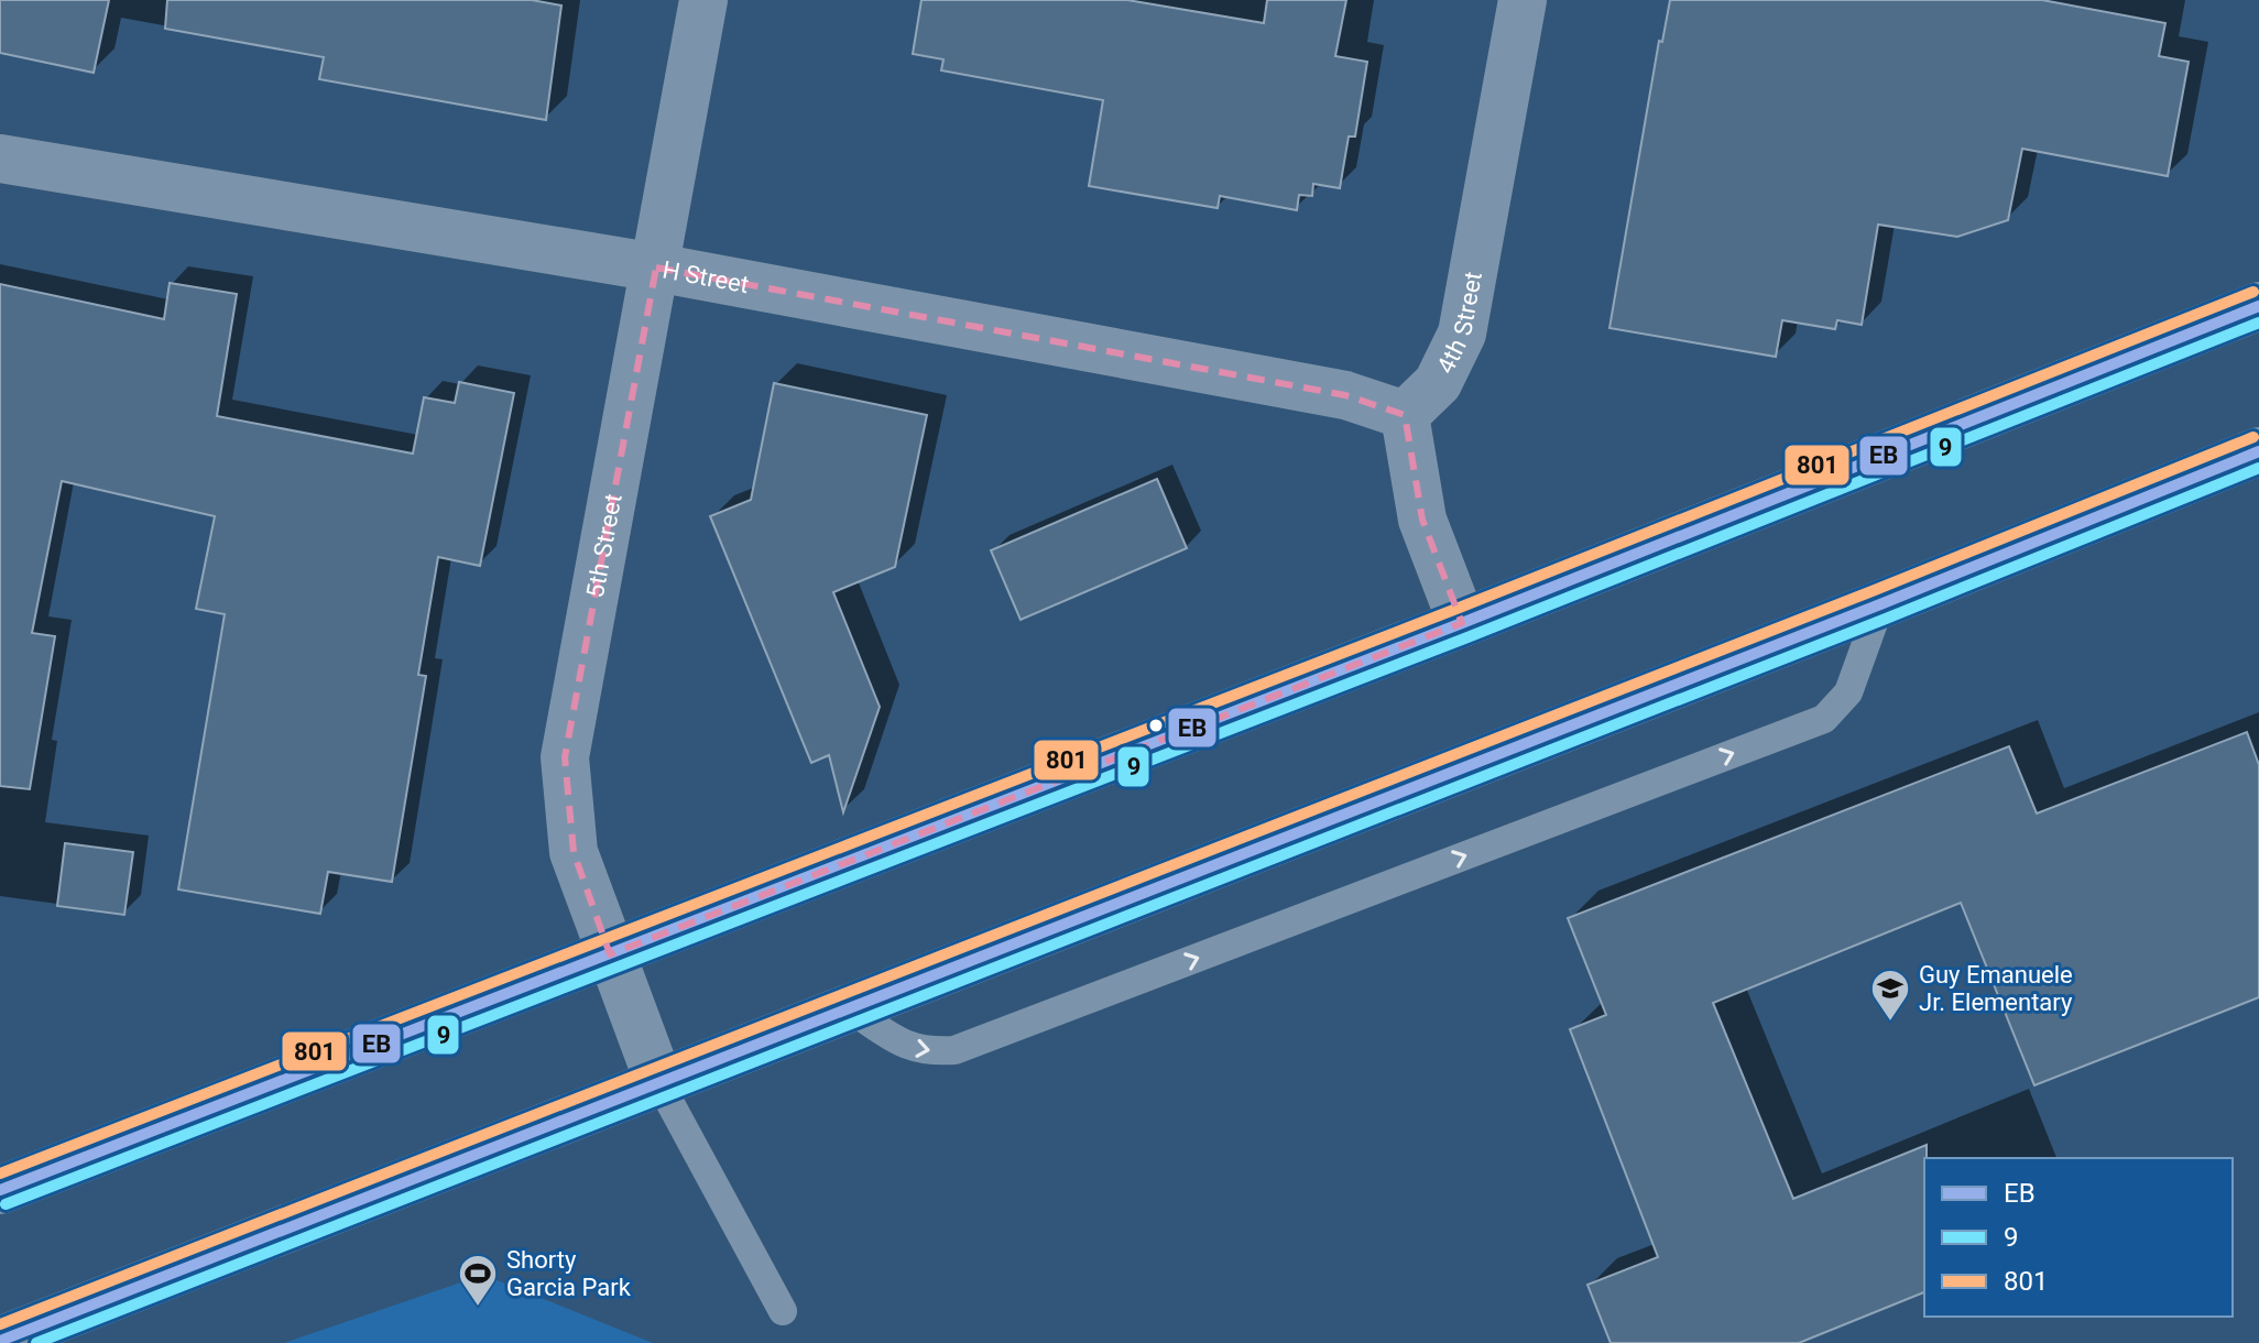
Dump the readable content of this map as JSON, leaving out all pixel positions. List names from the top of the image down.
{
  "streets": {
    "street": ["H Street", "4th Street", "5th Street"]
  },
  "crossings": [
    ["H Street", "4th Street"],
    ["H Street", "5th Street"]
  ],
  "places": {
    "school or university": ["Guy Emanuele Jr. Elementary"],
    "sports": ["Shorty Garcia Park"]
  },
  "lines": ["transit line 801", "transit line EB", "transit line 9"],
  "legend": ["EB", "9", "801"]
}
